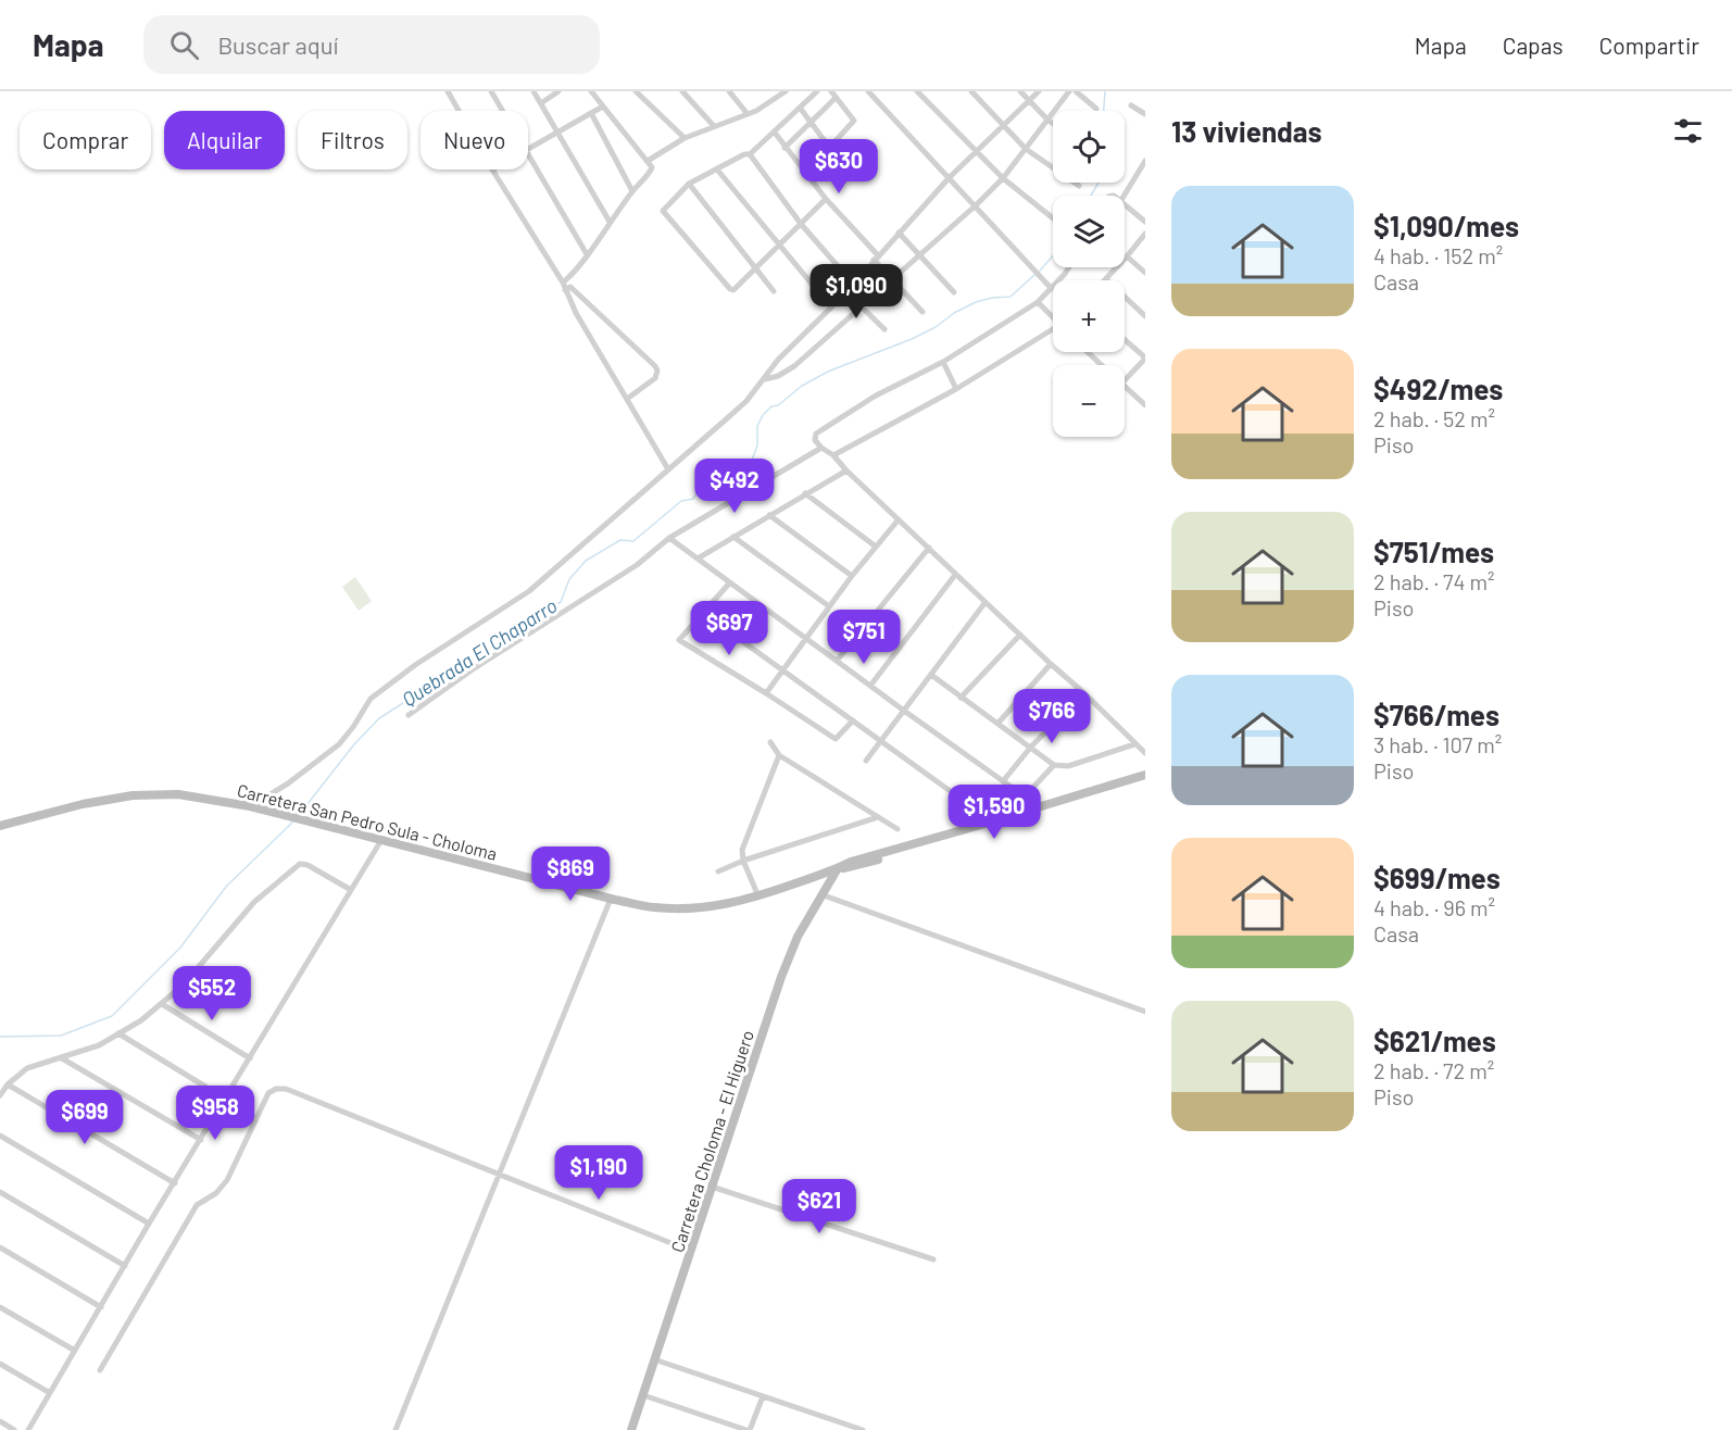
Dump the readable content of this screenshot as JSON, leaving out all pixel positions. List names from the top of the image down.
{
  "streets": {
    "main road": ["Carretera San Pedro Sula - Choloma", "Carretera Choloma - El Higuero"]
  },
  "crossings": [
    ["Carretera San Pedro Sula - Choloma", "Carretera Choloma - El Higuero"]
  ],
  "water": ["Quebrada El Chaparro"],
  "page": {
    "header": "Mapa",
    "search": "Buscar aquí",
    "nav": ["Mapa", "Capas", "Compartir"],
    "heading": "13 viviendas",
    "map_buttons": ["+", "−"],
    "chip": [
      "Comprar",
      "Alquilar",
      "Filtros",
      "Nuevo"
    ],
    "price": [
      "$630",
      "$1,090",
      "$492",
      "$697",
      "$751",
      "$766",
      "$1,590",
      "$869",
      "$552",
      "$958",
      "$699",
      "$1,190",
      "$621"
    ],
    "list": [
      {
        "name": "$1,090/mes",
        "note": "4 hab. · 152 m² · Casa"
      },
      {
        "name": "$492/mes",
        "note": "2 hab. · 52 m² · Piso"
      },
      {
        "name": "$751/mes",
        "note": "2 hab. · 74 m² · Piso"
      },
      {
        "name": "$766/mes",
        "note": "3 hab. · 107 m² · Piso"
      },
      {
        "name": "$699/mes",
        "note": "4 hab. · 96 m² · Casa"
      },
      {
        "name": "$621/mes",
        "note": "2 hab. · 72 m² · Piso"
      }
    ]
  }
}
